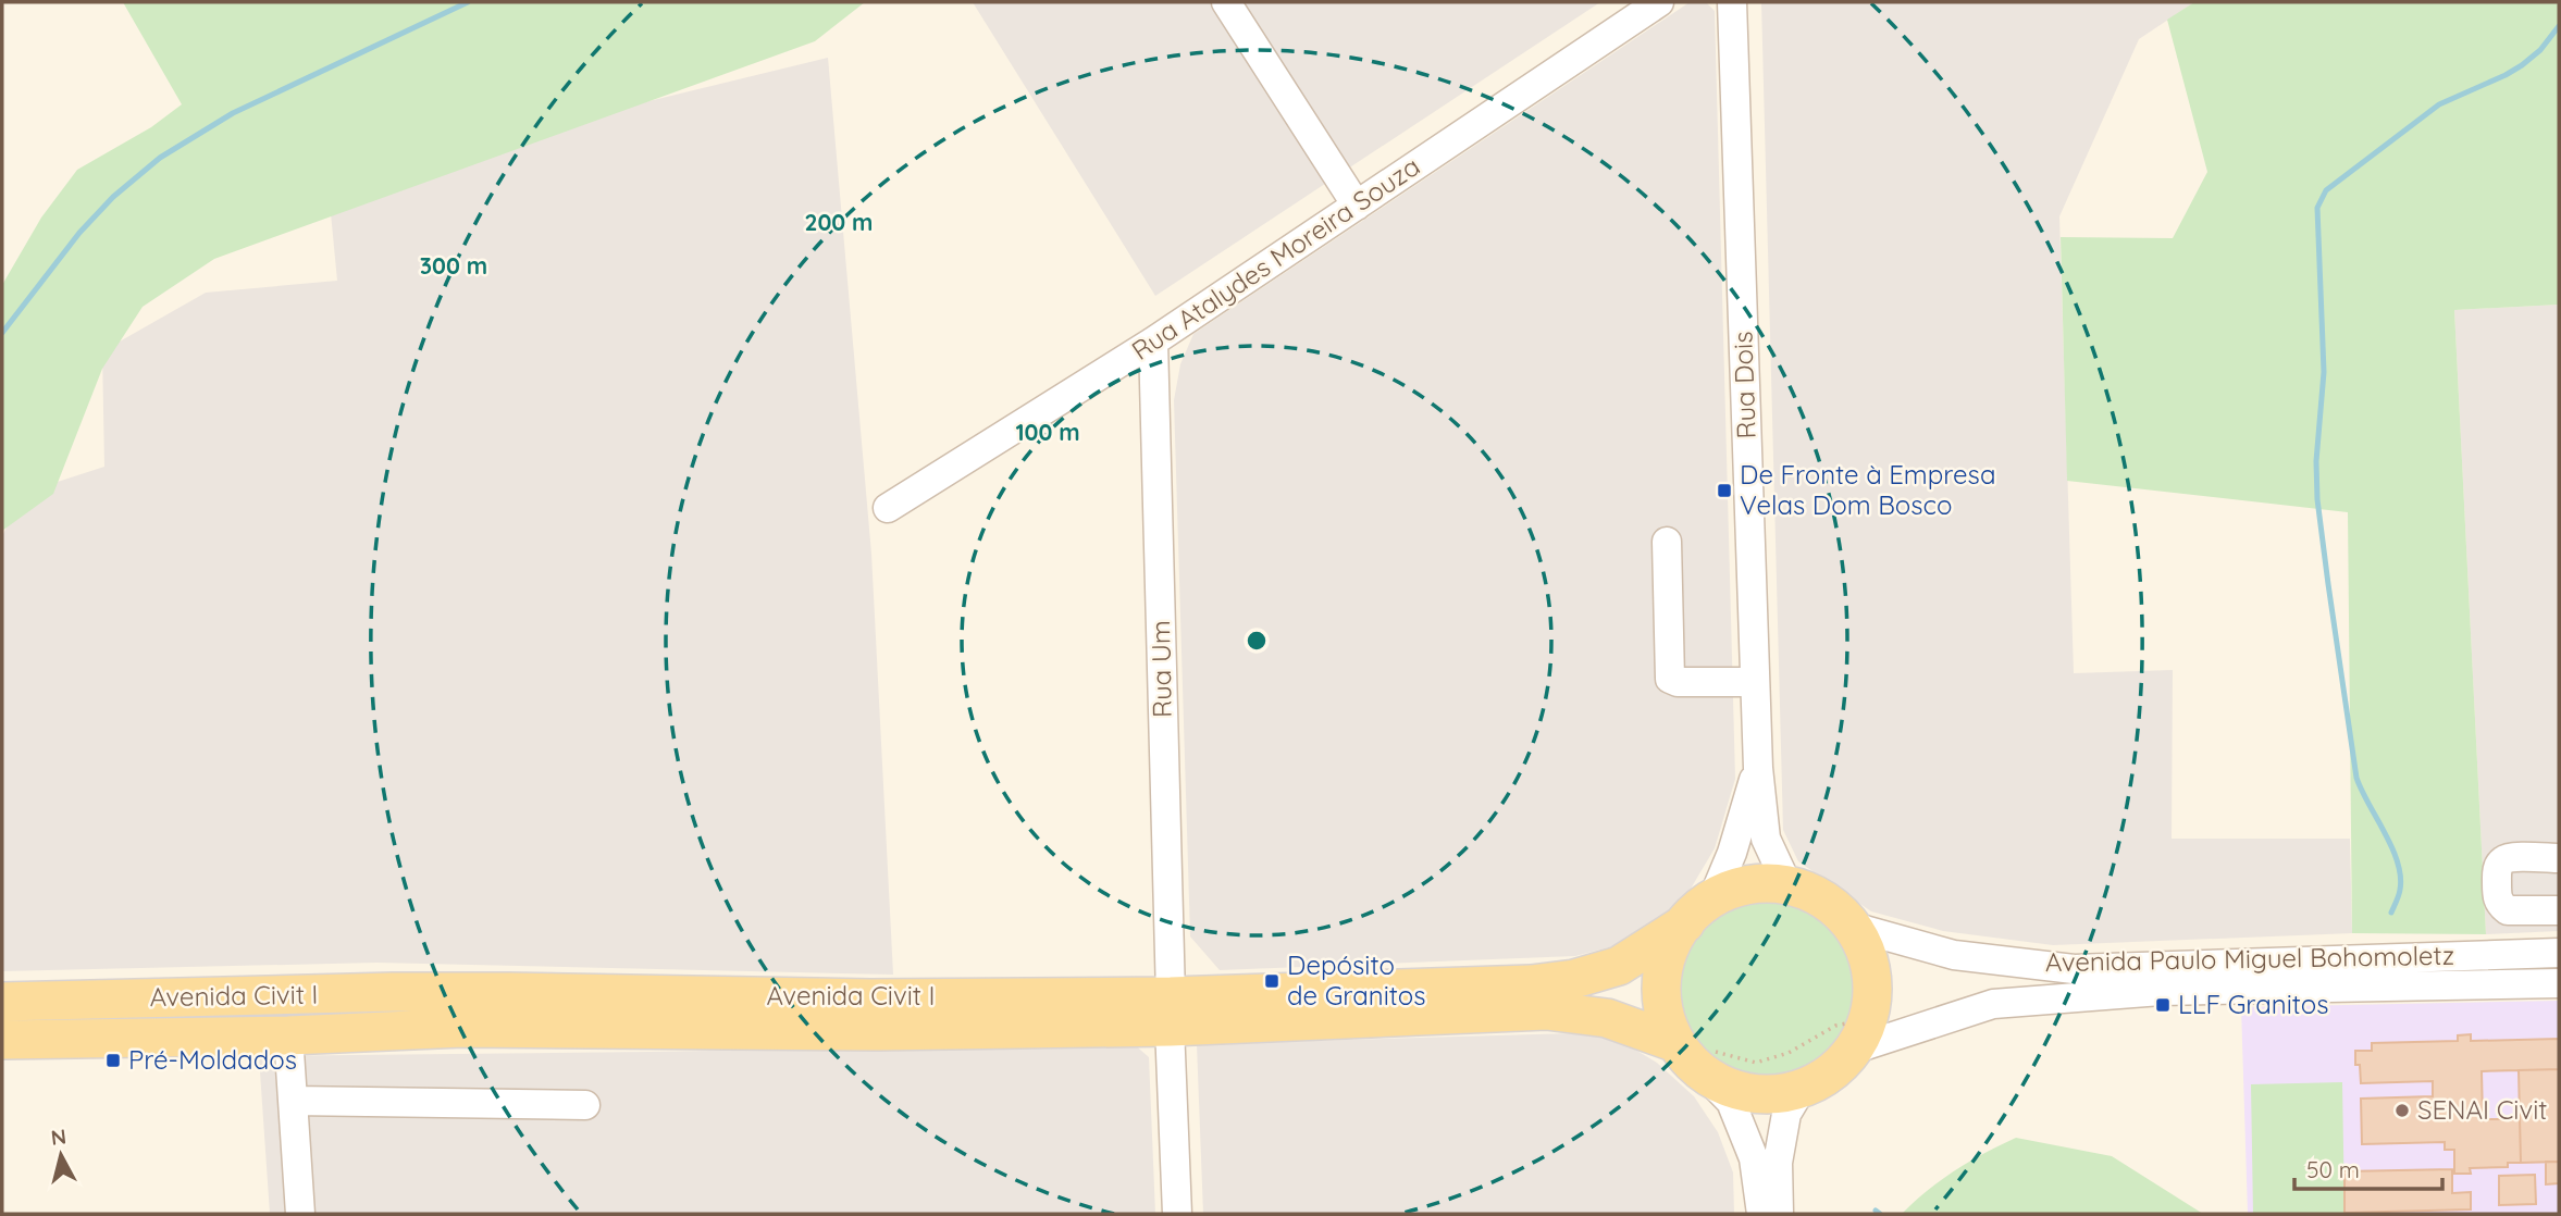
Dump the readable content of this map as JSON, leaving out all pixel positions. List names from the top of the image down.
{
  "streets": {
    "main road": ["Avenida Civit I"],
    "street": [
      "Rua Atalydes Moreira Souza",
      "Rua Dois",
      "Rua Um",
      "Avenida Paulo Miguel Bohomoletz"
    ]
  },
  "crossings": [
    ["Rua Atalydes Moreira Souza", "Rua Um"],
    ["Rua Dois", "Avenida Paulo Miguel Bohomoletz"],
    ["Rua Dois", "Avenida Civit I"],
    ["Rua Um", "Avenida Civit I"],
    ["Avenida Paulo Miguel Bohomoletz", "Avenida Civit I"]
  ],
  "places": {
    "transit": [
      "De Fronte à Empresa Velas Dom Bosco",
      "Depósito de Granitos",
      "LLF Granitos",
      "Pré-Moldados"
    ],
    "other": ["SENAI Civit"]
  },
  "scale_bar": "50 m",
  "north": "top",
  "rings": ["200 m", "300 m", "100 m"]
}
